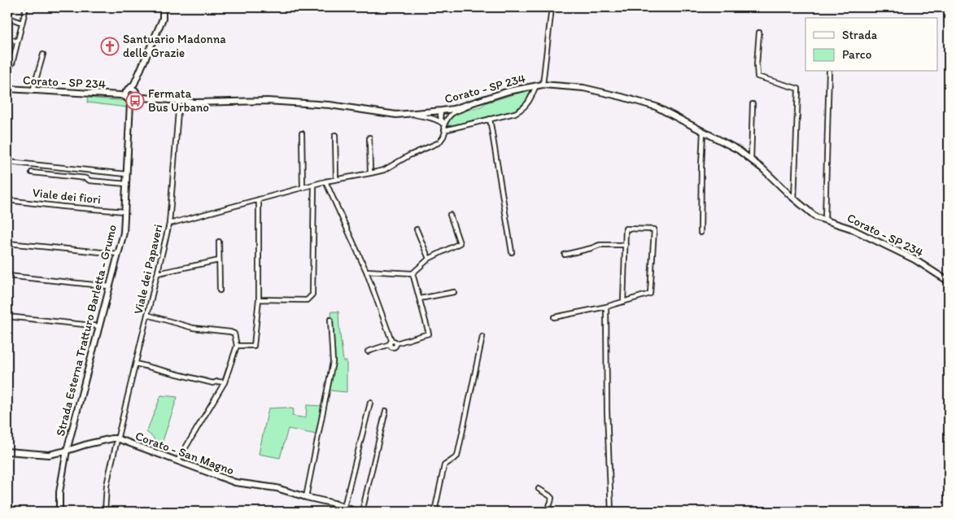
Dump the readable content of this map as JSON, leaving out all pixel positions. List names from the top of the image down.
{
  "streets": {
    "main road": ["Corato - SP 234", "Strada Esterna Tratturo Barletta - Grumo", "Corato - San Magno"],
    "street": ["Viale dei fiori", "Viale dei Papaveri"]
  },
  "crossings": [
    ["Corato - SP 234", "Viale dei Papaveri"],
    ["Corato - SP 234", "Strada Esterna Tratturo Barletta - Grumo"],
    ["Viale dei fiori", "Strada Esterna Tratturo Barletta - Grumo"],
    ["Viale dei Papaveri", "Corato - San Magno"],
    ["Strada Esterna Tratturo Barletta - Grumo", "Corato - San Magno"]
  ],
  "places": {
    "church": ["Santuario Madonna delle Grazie"],
    "bus stop": ["Fermata Bus Urbano"]
  },
  "legend": ["Strada", "Parco"]
}
